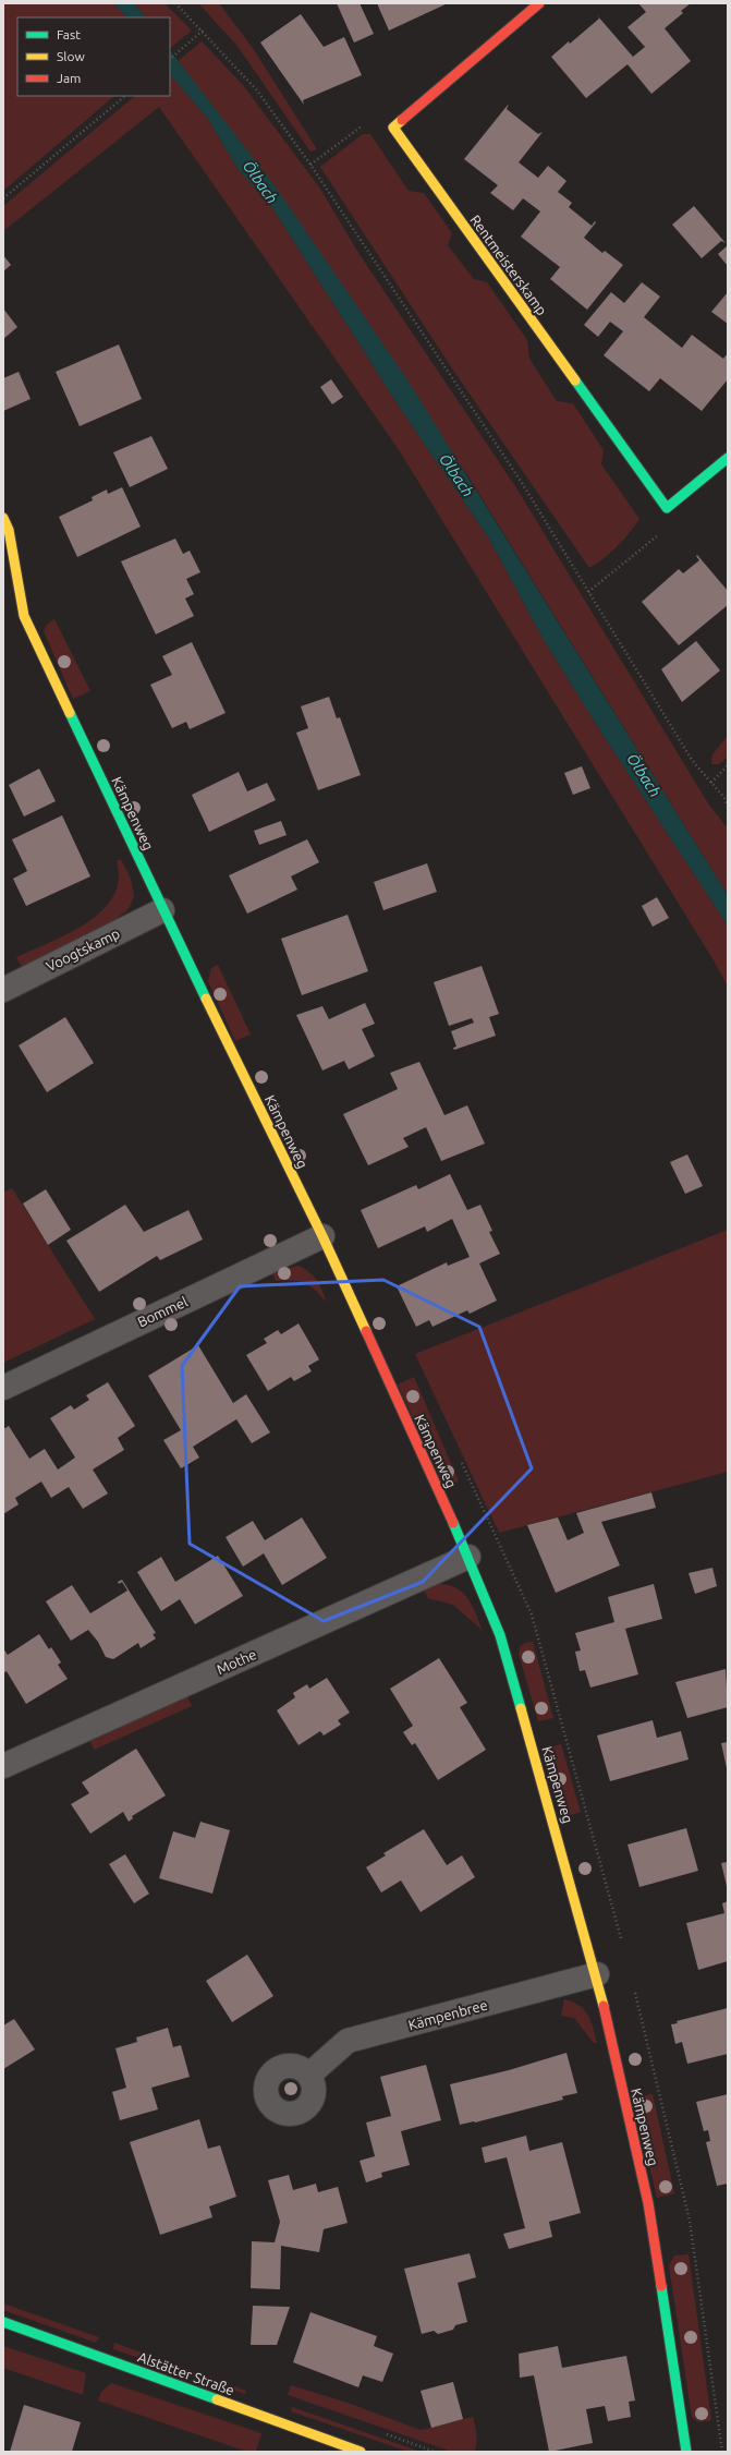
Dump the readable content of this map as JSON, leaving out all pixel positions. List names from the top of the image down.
{
  "streets": {
    "street": [
      "Rentmeisterskamp",
      "Kämpenweg",
      "Voogtskamp",
      "Bommel",
      "Mothe",
      "Kämpenbree",
      "Alstätter Straße"
    ]
  },
  "crossings": [
    ["Kämpenweg", "Voogtskamp"],
    ["Kämpenweg", "Bommel"],
    ["Kämpenweg", "Mothe"],
    ["Kämpenweg", "Kämpenbree"]
  ],
  "water": ["Ölbach"],
  "legend": ["Fast", "Slow", "Jam"]
}
